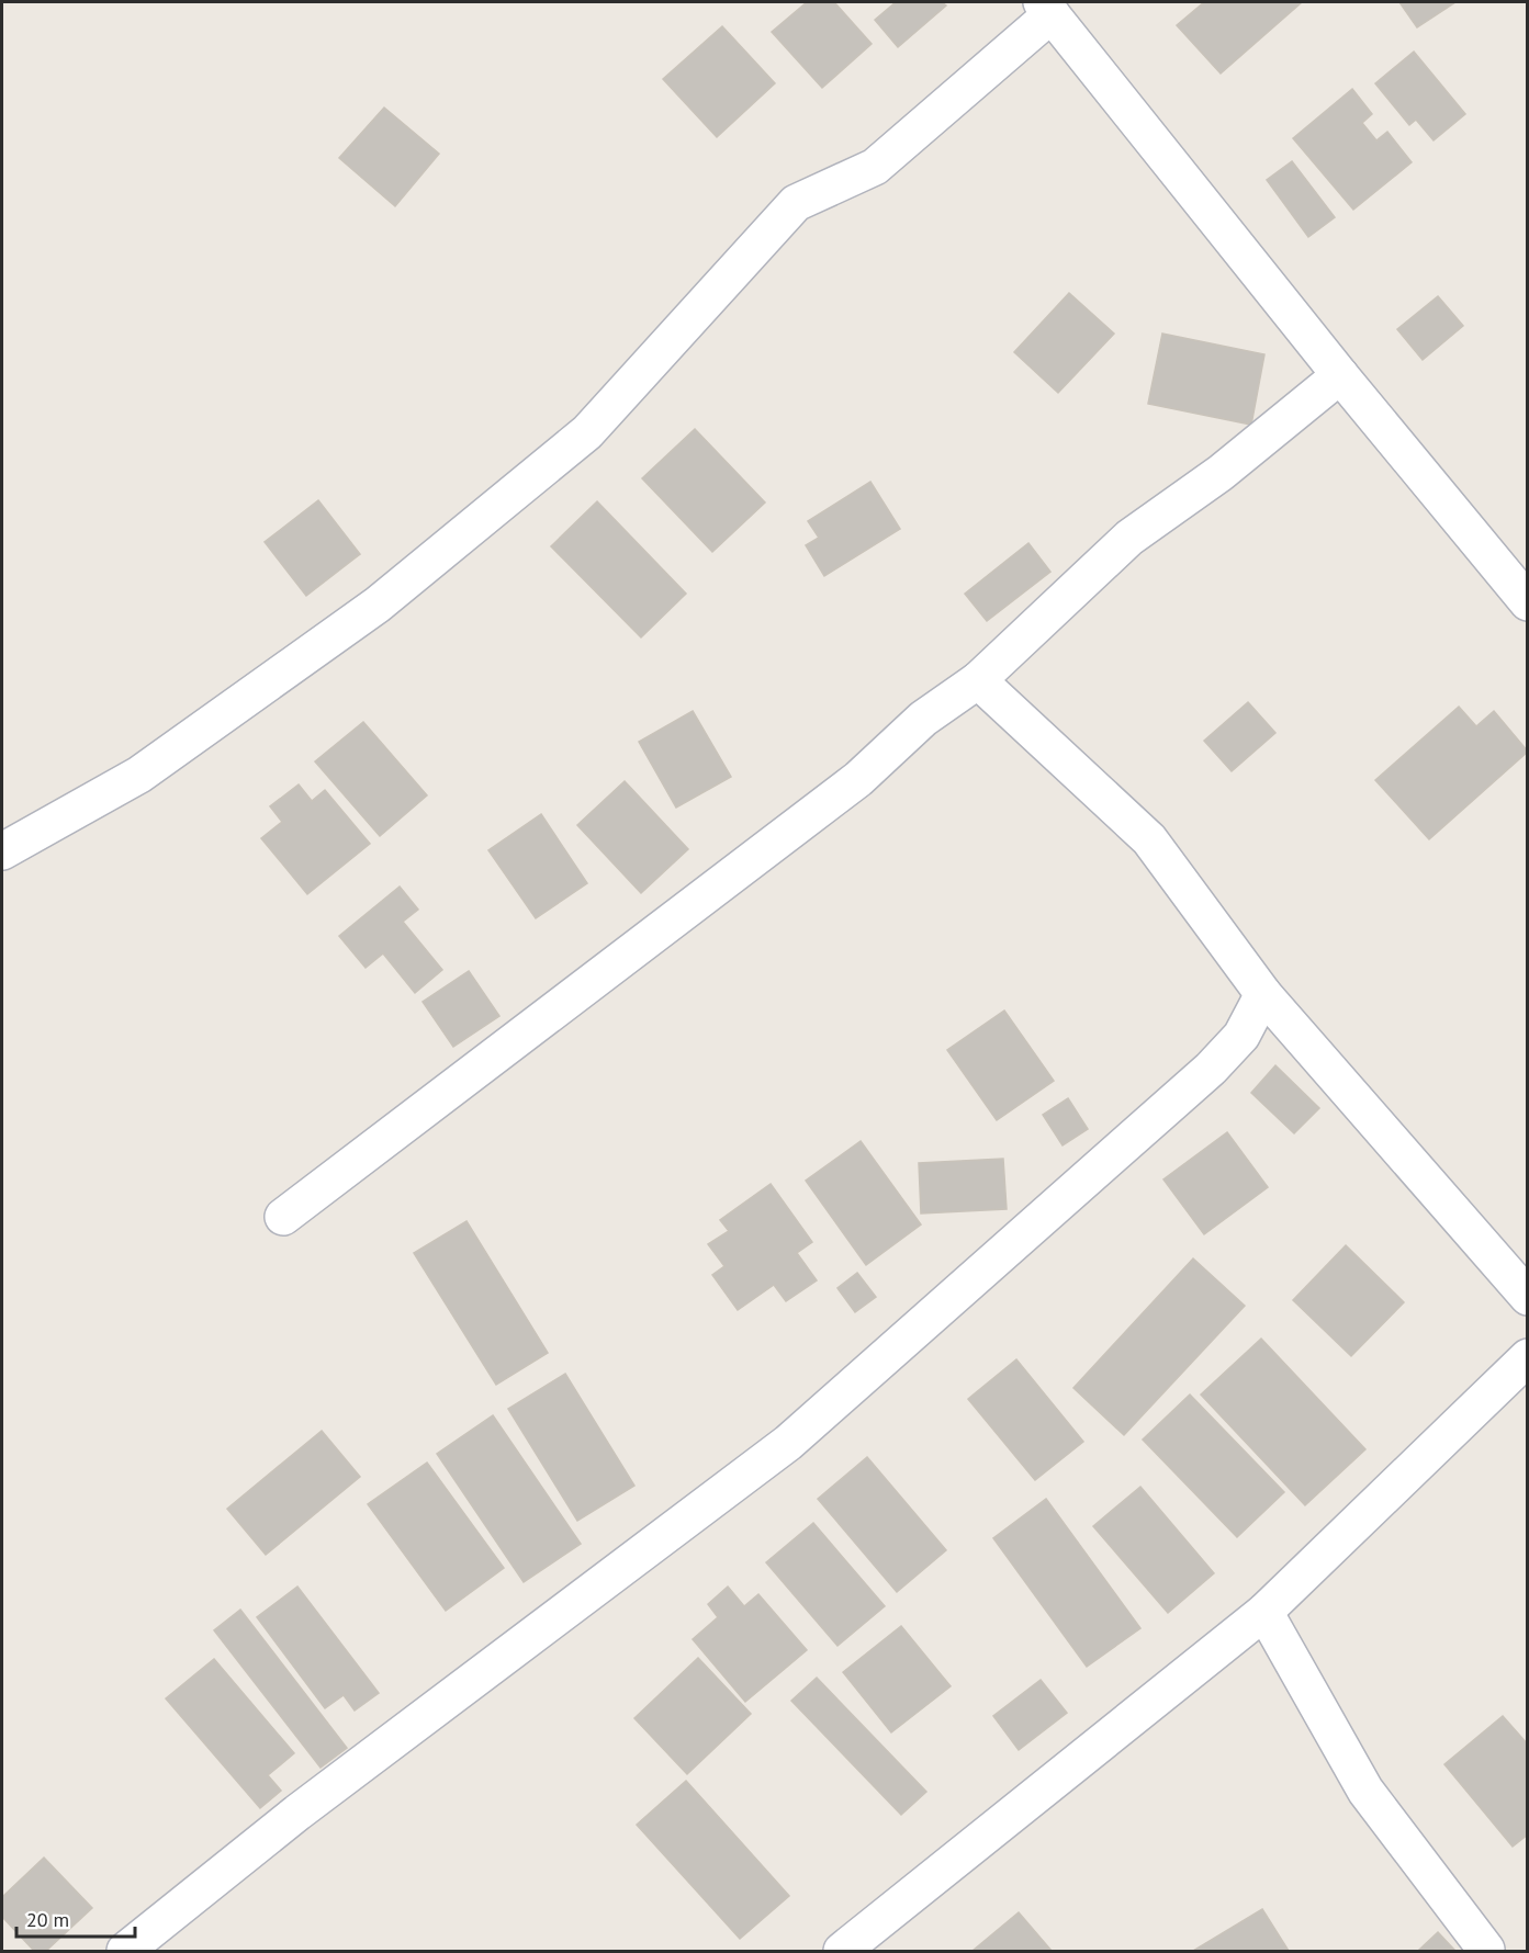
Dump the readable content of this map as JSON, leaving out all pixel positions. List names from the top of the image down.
{
  "scale_bar": "20 m"
}
